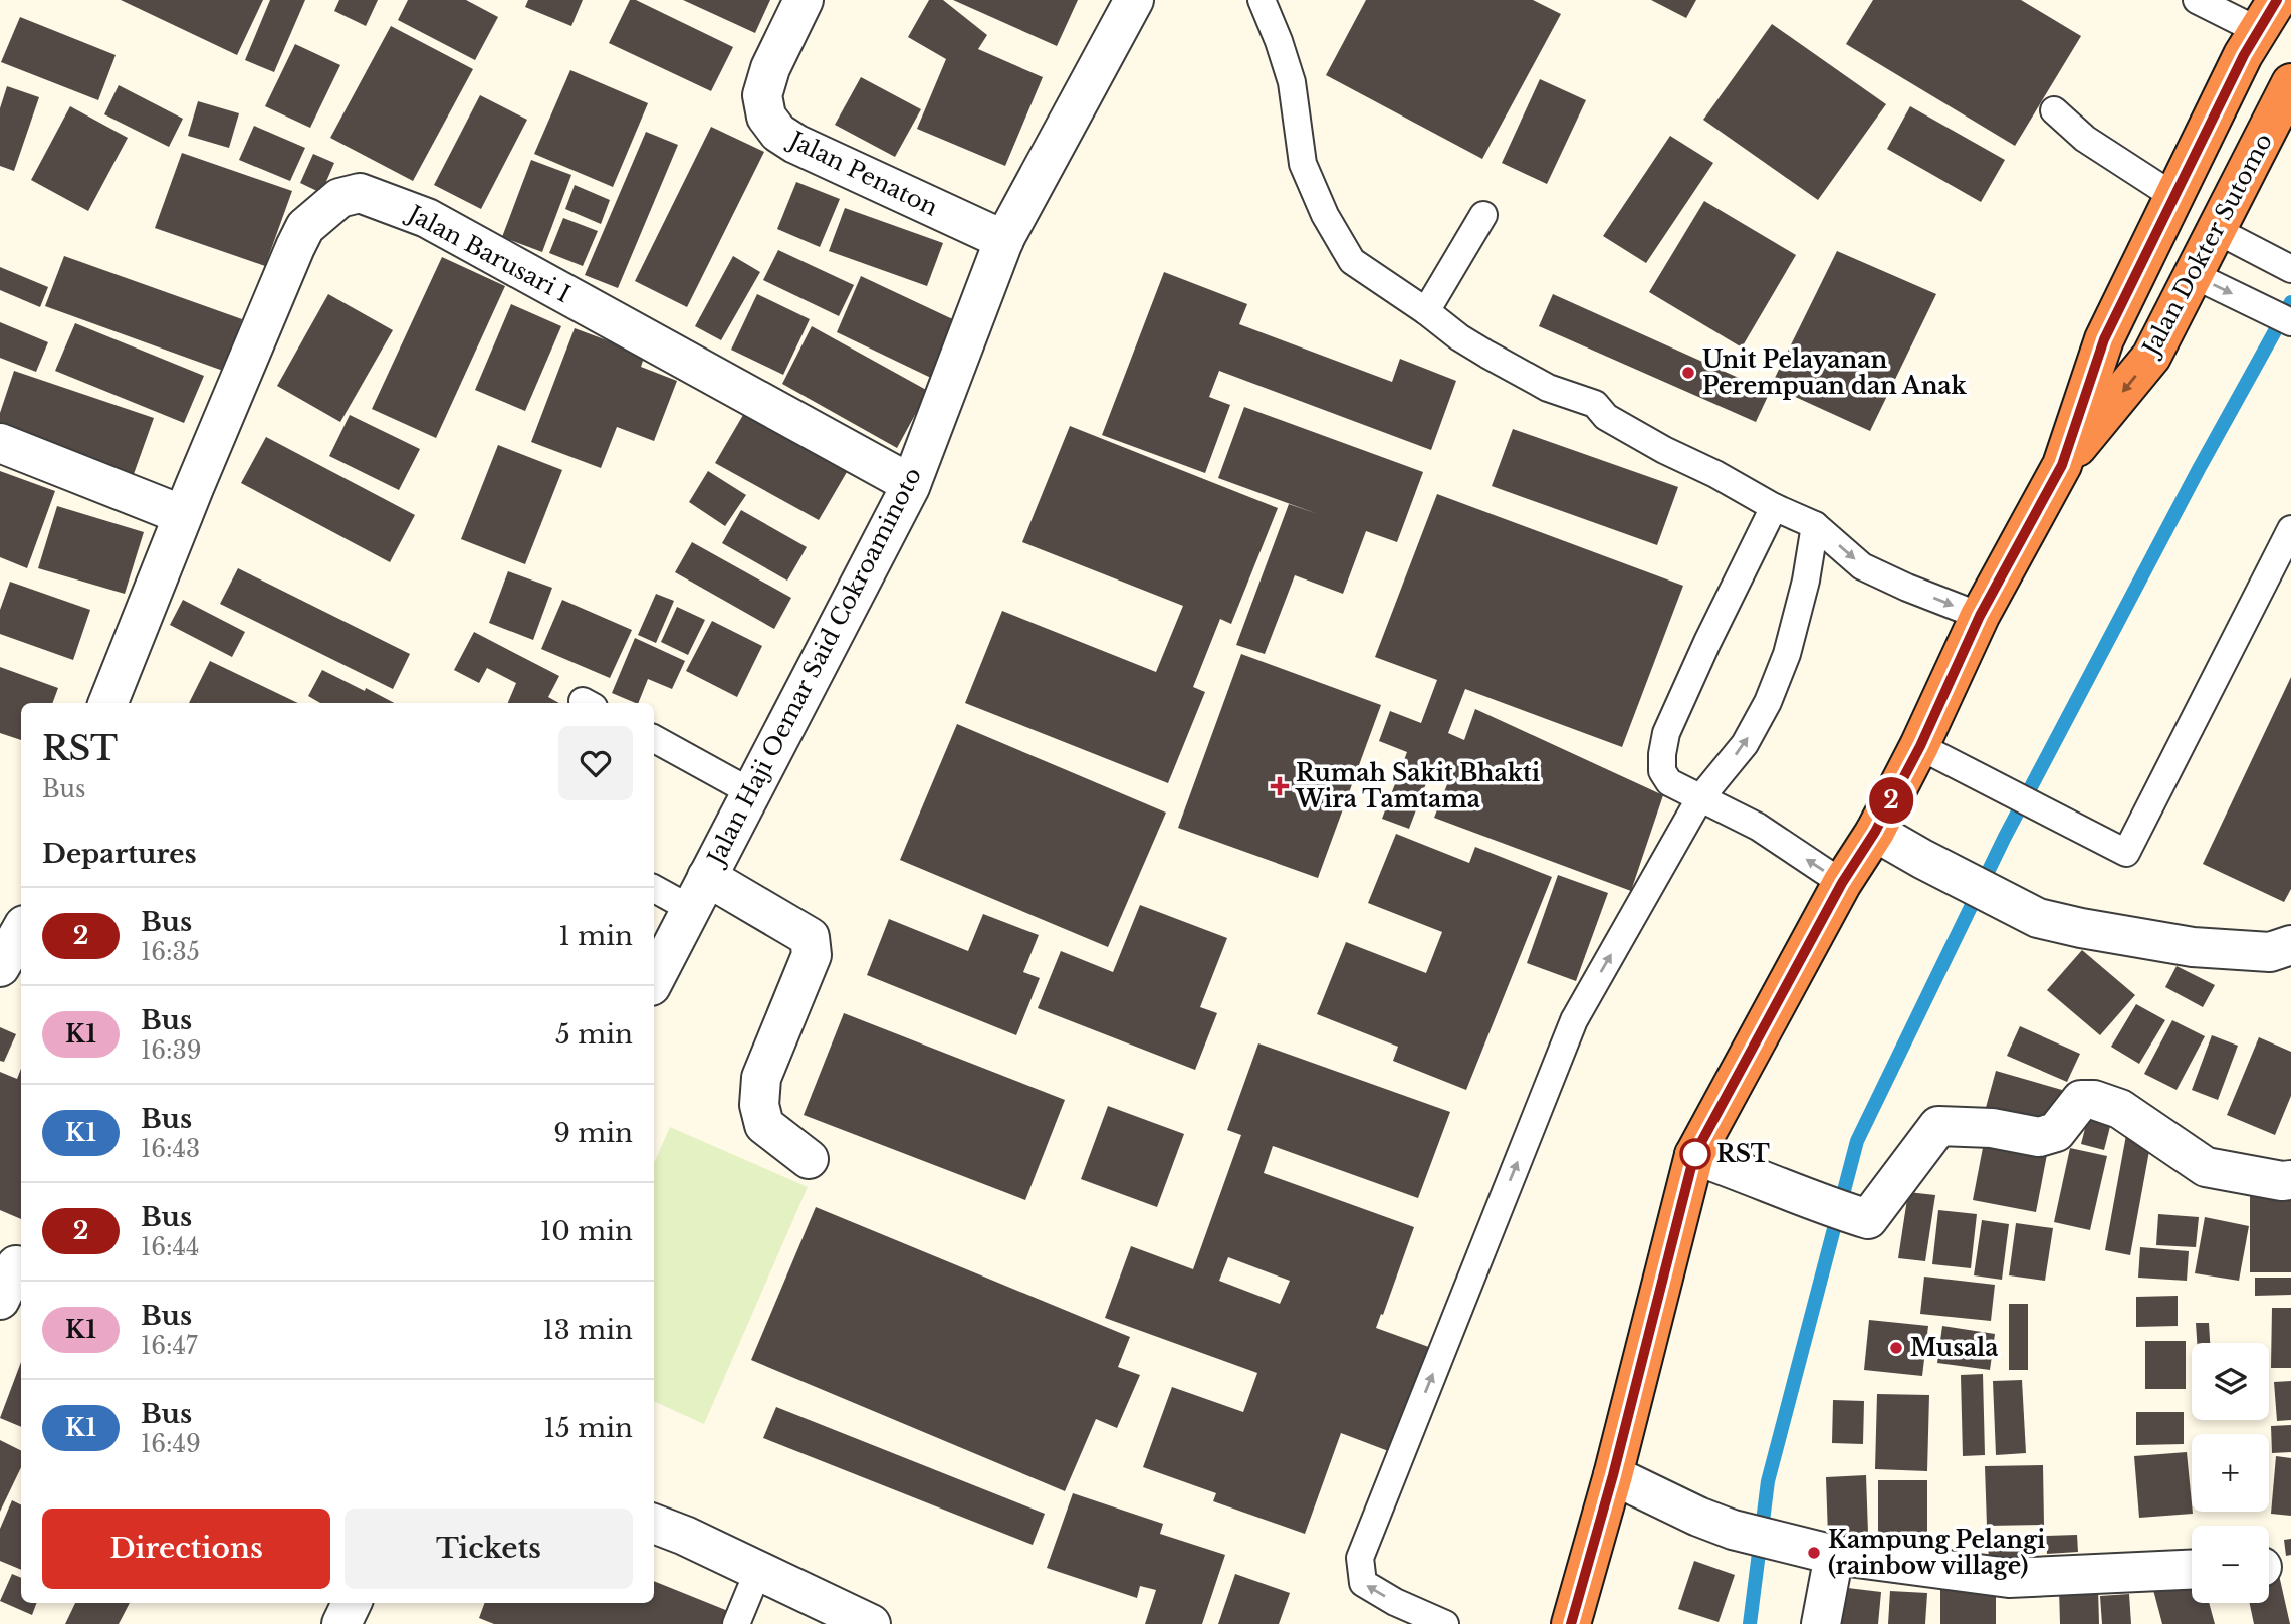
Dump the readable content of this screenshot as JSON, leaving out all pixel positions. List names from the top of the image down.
{
  "streets": {
    "highway": ["Jalan Dokter Sutomo"],
    "street": ["Jalan Penaton", "Jalan Barusari I", "Jalan Haji Oemar Said Cokroaminoto"]
  },
  "crossings": [
    ["Jalan Penaton", "Jalan Haji Oemar Said Cokroaminoto"],
    ["Jalan Barusari I", "Jalan Haji Oemar Said Cokroaminoto"]
  ],
  "places": {
    "other": [
      "Unit Pelayanan Perempuan dan Anak",
      "RST",
      "Musala",
      "Kampung Pelangi (rainbow village)"
    ],
    "health": ["Rumah Sakit Bhakti Wira Tamtama"]
  },
  "lines": ["bus line 2"],
  "page": {
    "on_map": "2",
    "heading": [
      ["RST", "Bus"],
      "Departures"
    ],
    "list": [
      {
        "mark": "2",
        "name": "Bus",
        "note": "16:35",
        "value": "1 min"
      },
      {
        "mark": "K1",
        "name": "Bus",
        "note": "16:39",
        "value": "5 min"
      },
      {
        "mark": "K1",
        "name": "Bus",
        "note": "16:43",
        "value": "9 min"
      },
      {
        "mark": "2",
        "name": "Bus",
        "note": "16:44",
        "value": "10 min"
      },
      {
        "mark": "K1",
        "name": "Bus",
        "note": "16:47",
        "value": "13 min"
      },
      {
        "mark": "K1",
        "name": "Bus",
        "note": "16:49",
        "value": "15 min"
      }
    ],
    "map_buttons": ["+", "−"],
    "buttons": ["Directions", "Tickets"]
  }
}
